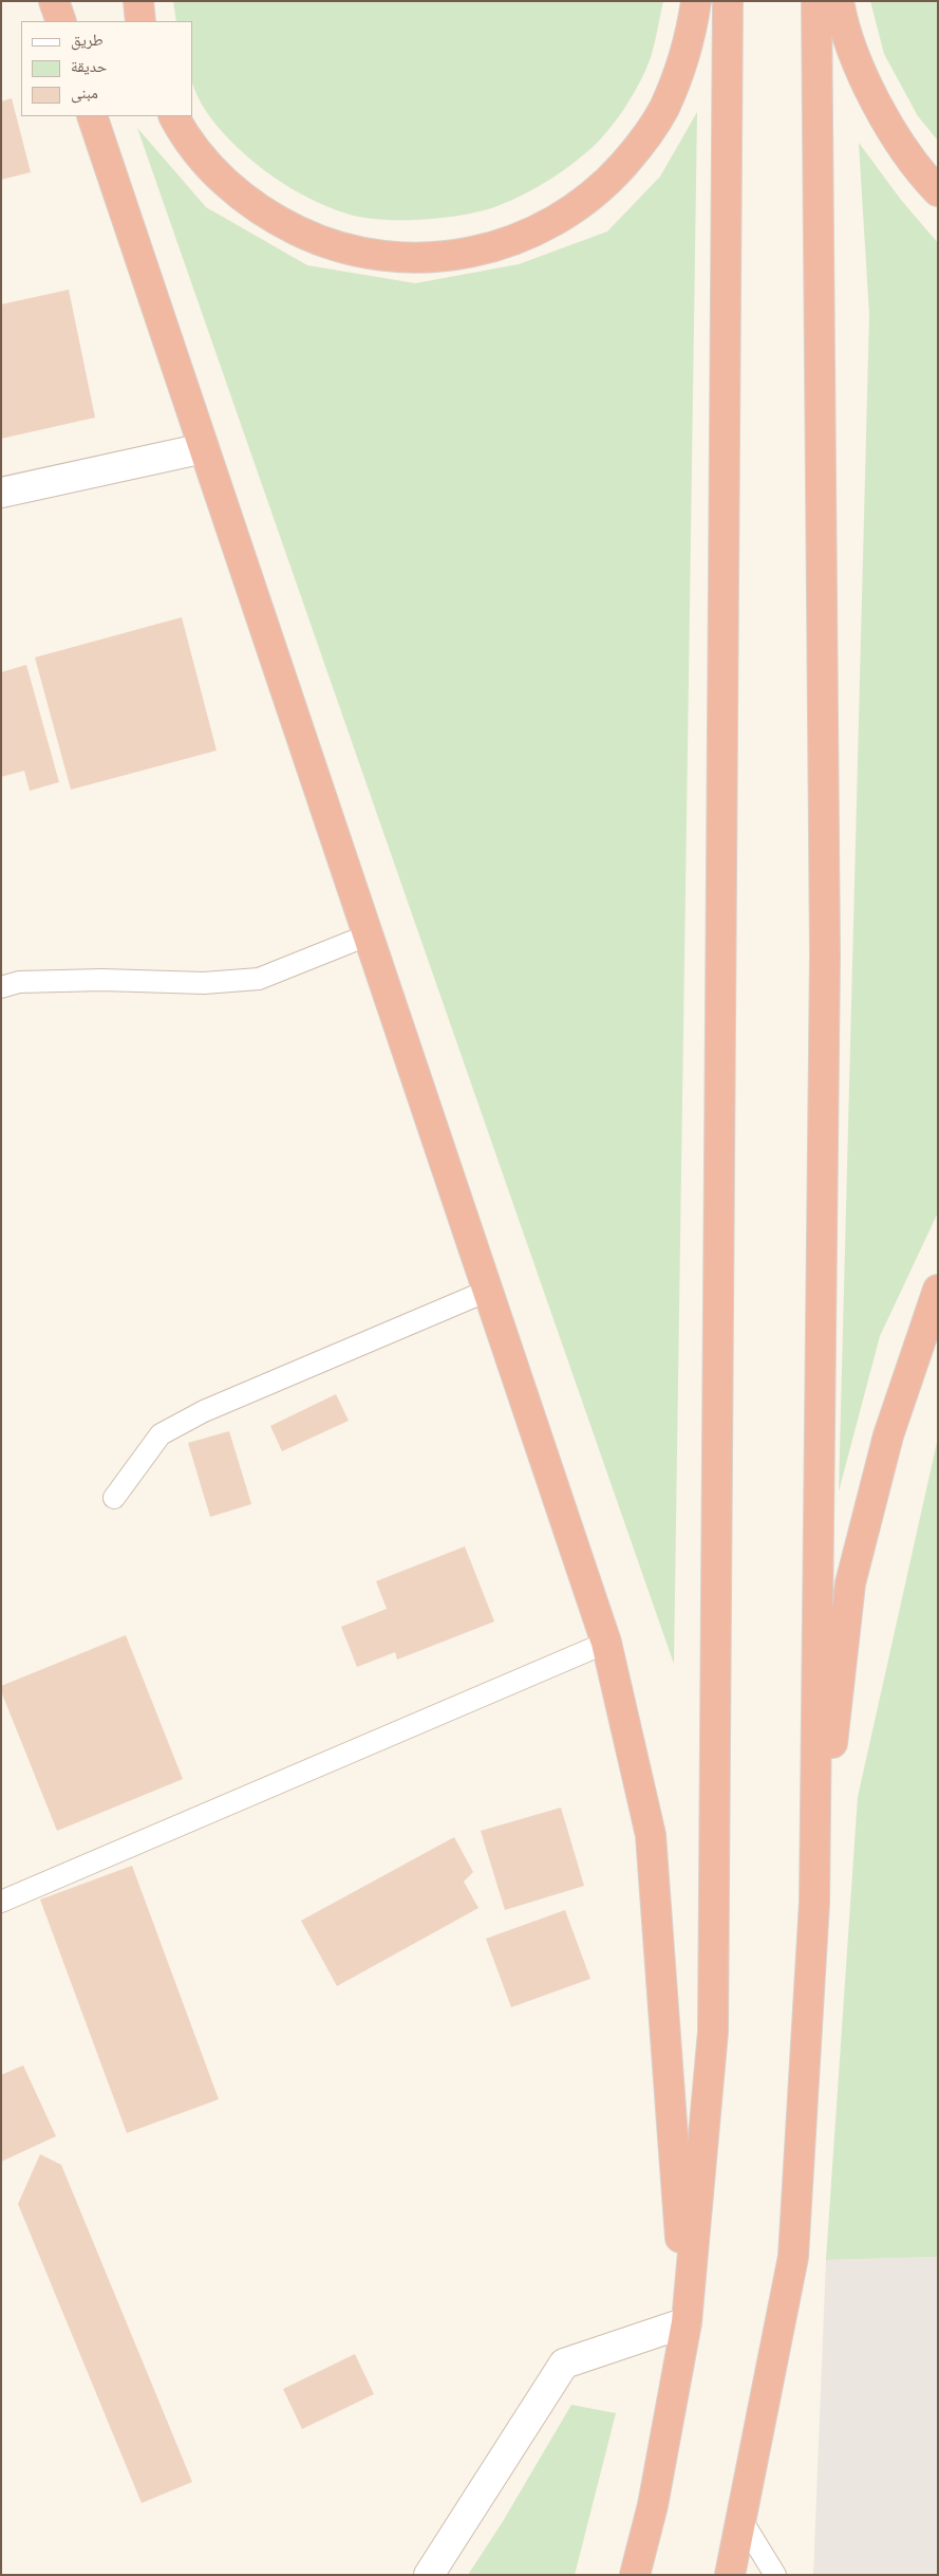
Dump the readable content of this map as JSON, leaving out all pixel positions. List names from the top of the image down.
{
  "legend": ["طريق", "حديقة", "مبنى"]
}
